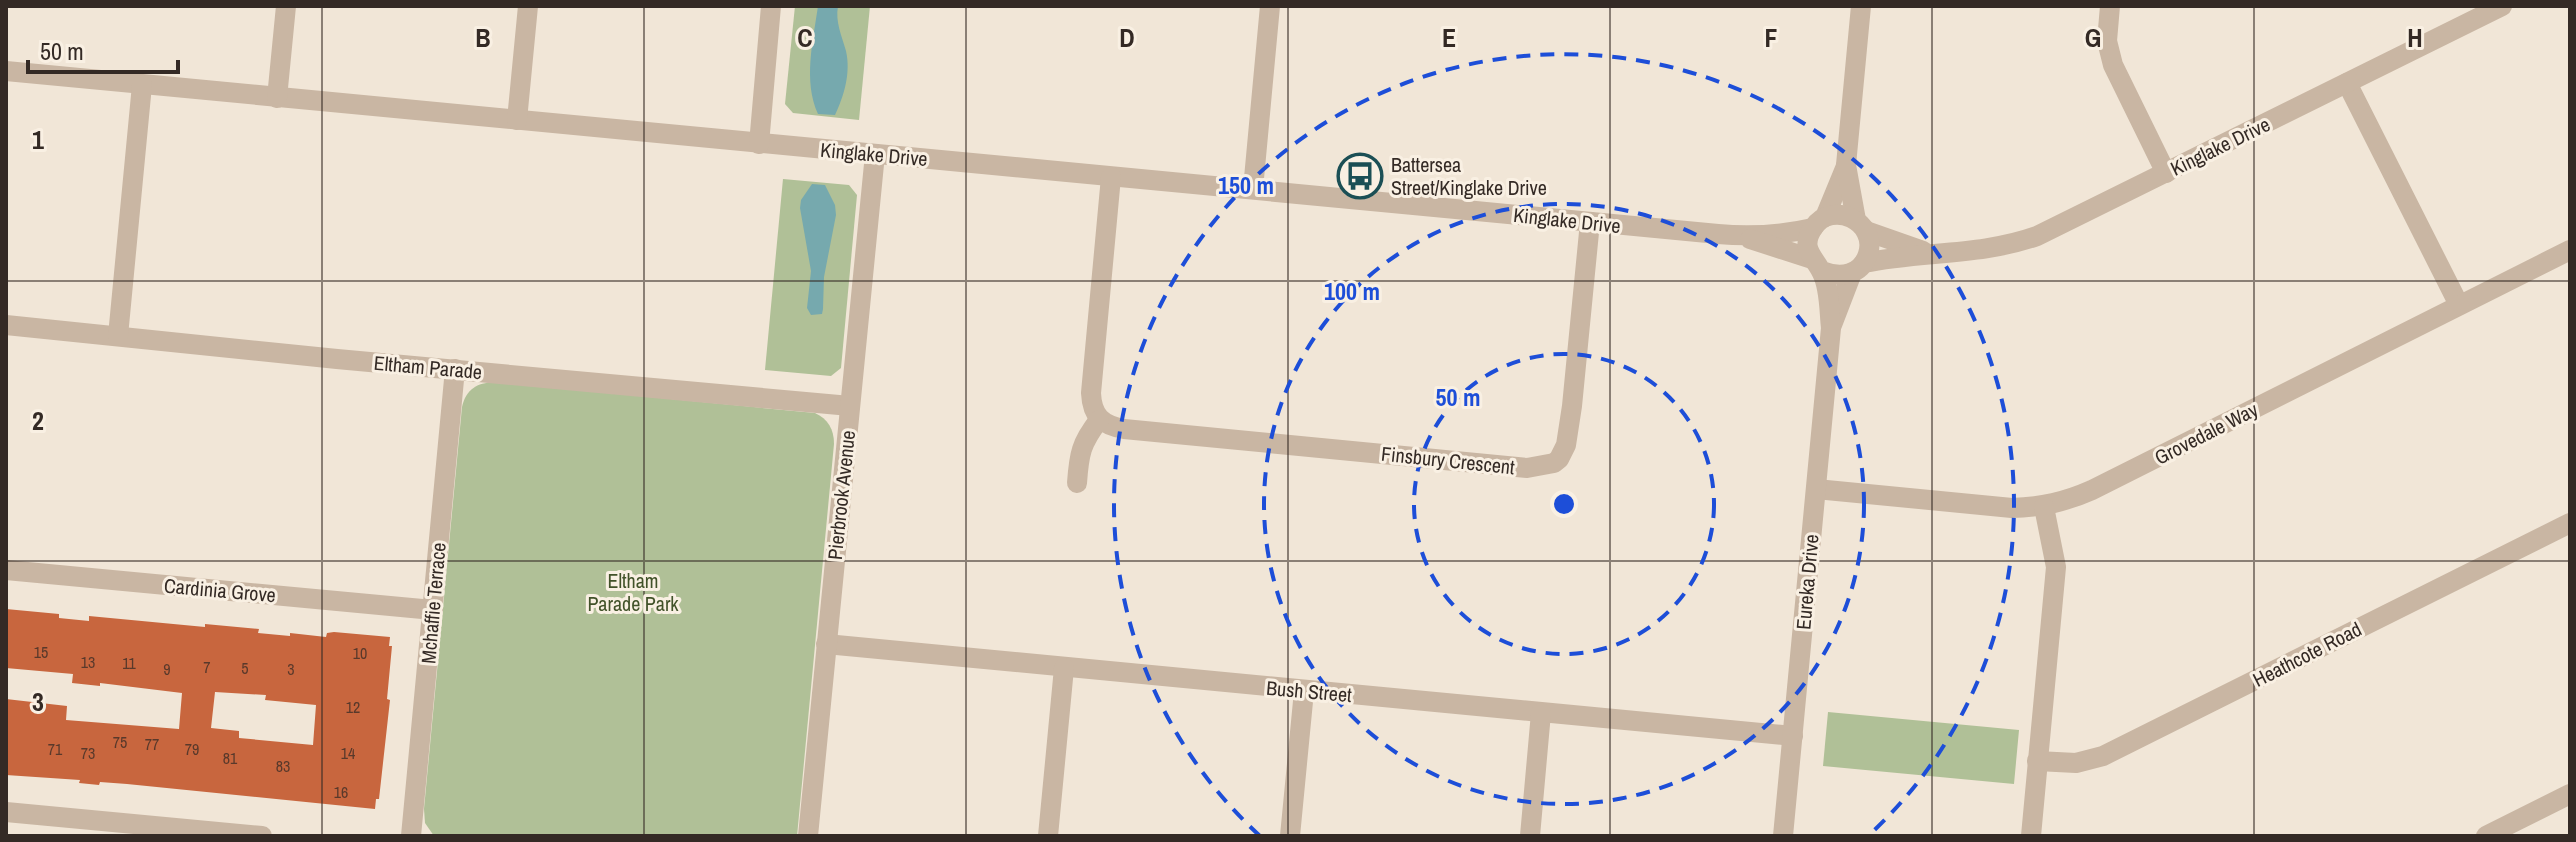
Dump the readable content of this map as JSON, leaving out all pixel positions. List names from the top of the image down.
{
  "streets": {
    "street": [
      "Kinglake Drive",
      "Eltham Parade",
      "Grovedale Way",
      "Finsbury Crescent",
      "Pierbrook Avenue",
      "Eureka Drive",
      "Cardinia Grove",
      "Mchaffie Terrace",
      "Heathcote Road",
      "Bush Street"
    ]
  },
  "crossings": [
    ["Kinglake Drive", "Finsbury Crescent"],
    ["Kinglake Drive", "Pierbrook Avenue"],
    ["Kinglake Drive", "Eureka Drive"],
    ["Eltham Parade", "Pierbrook Avenue"],
    ["Eltham Parade", "Mchaffie Terrace"],
    ["Grovedale Way", "Eureka Drive"],
    ["Pierbrook Avenue", "Bush Street"],
    ["Eureka Drive", "Bush Street"],
    ["Cardinia Grove", "Mchaffie Terrace"]
  ],
  "parks": ["Eltham Parade Park"],
  "places": {
    "bus stop": ["Battersea Street/Kinglake Drive"]
  },
  "house_numbers": [
    "15",
    "10",
    "13",
    "11",
    "7",
    "5",
    "9",
    "3",
    "12",
    "75",
    "77",
    "71",
    "79",
    "73",
    "14",
    "81",
    "83",
    "16"
  ],
  "scale_bar": "50 m",
  "grid": {
    "columns": [
      "B",
      "C",
      "D",
      "E",
      "F",
      "G",
      "H"
    ],
    "rows": ["1", "2", "3"]
  },
  "rings": ["150 m", "100 m", "50 m"]
}
